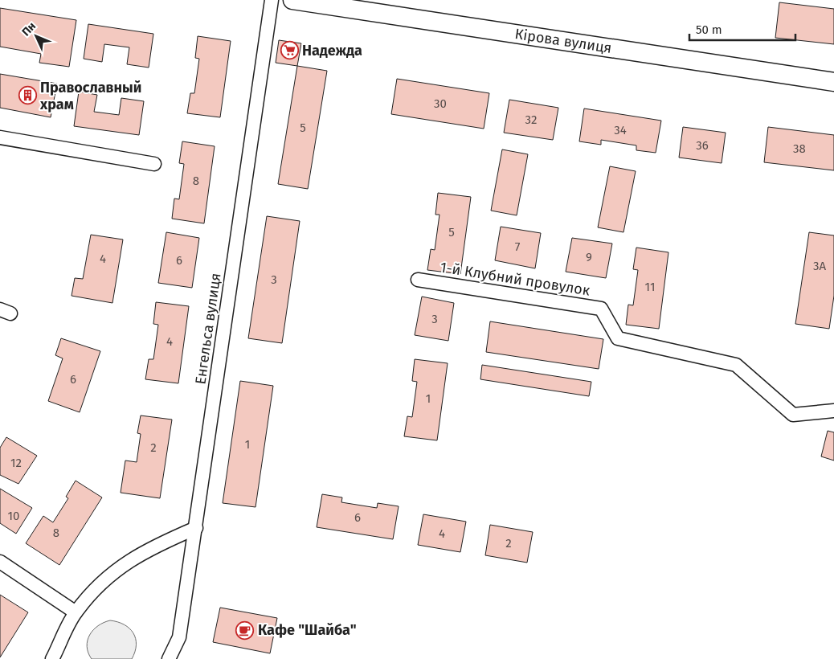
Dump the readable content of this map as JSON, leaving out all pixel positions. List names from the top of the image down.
{
  "streets": {
    "street": ["Кірова вулиця", "1-й Клубний провулок", "Енгельса вулиця"]
  },
  "places": {
    "supermarket": ["Надежда"],
    "building": ["Православный храм"],
    "cafe": ["Кафе \"Шайба\""]
  },
  "house_numbers": [
    "30",
    "32",
    "5",
    "34",
    "36",
    "38",
    "8",
    "5",
    "7",
    "9",
    "4",
    "6",
    "3А",
    "3",
    "11",
    "3",
    "4",
    "6",
    "1",
    "1",
    "2",
    "12",
    "10",
    "6",
    "8",
    "4",
    "2"
  ],
  "scale_bar": "50 m",
  "north": "top left"
}
